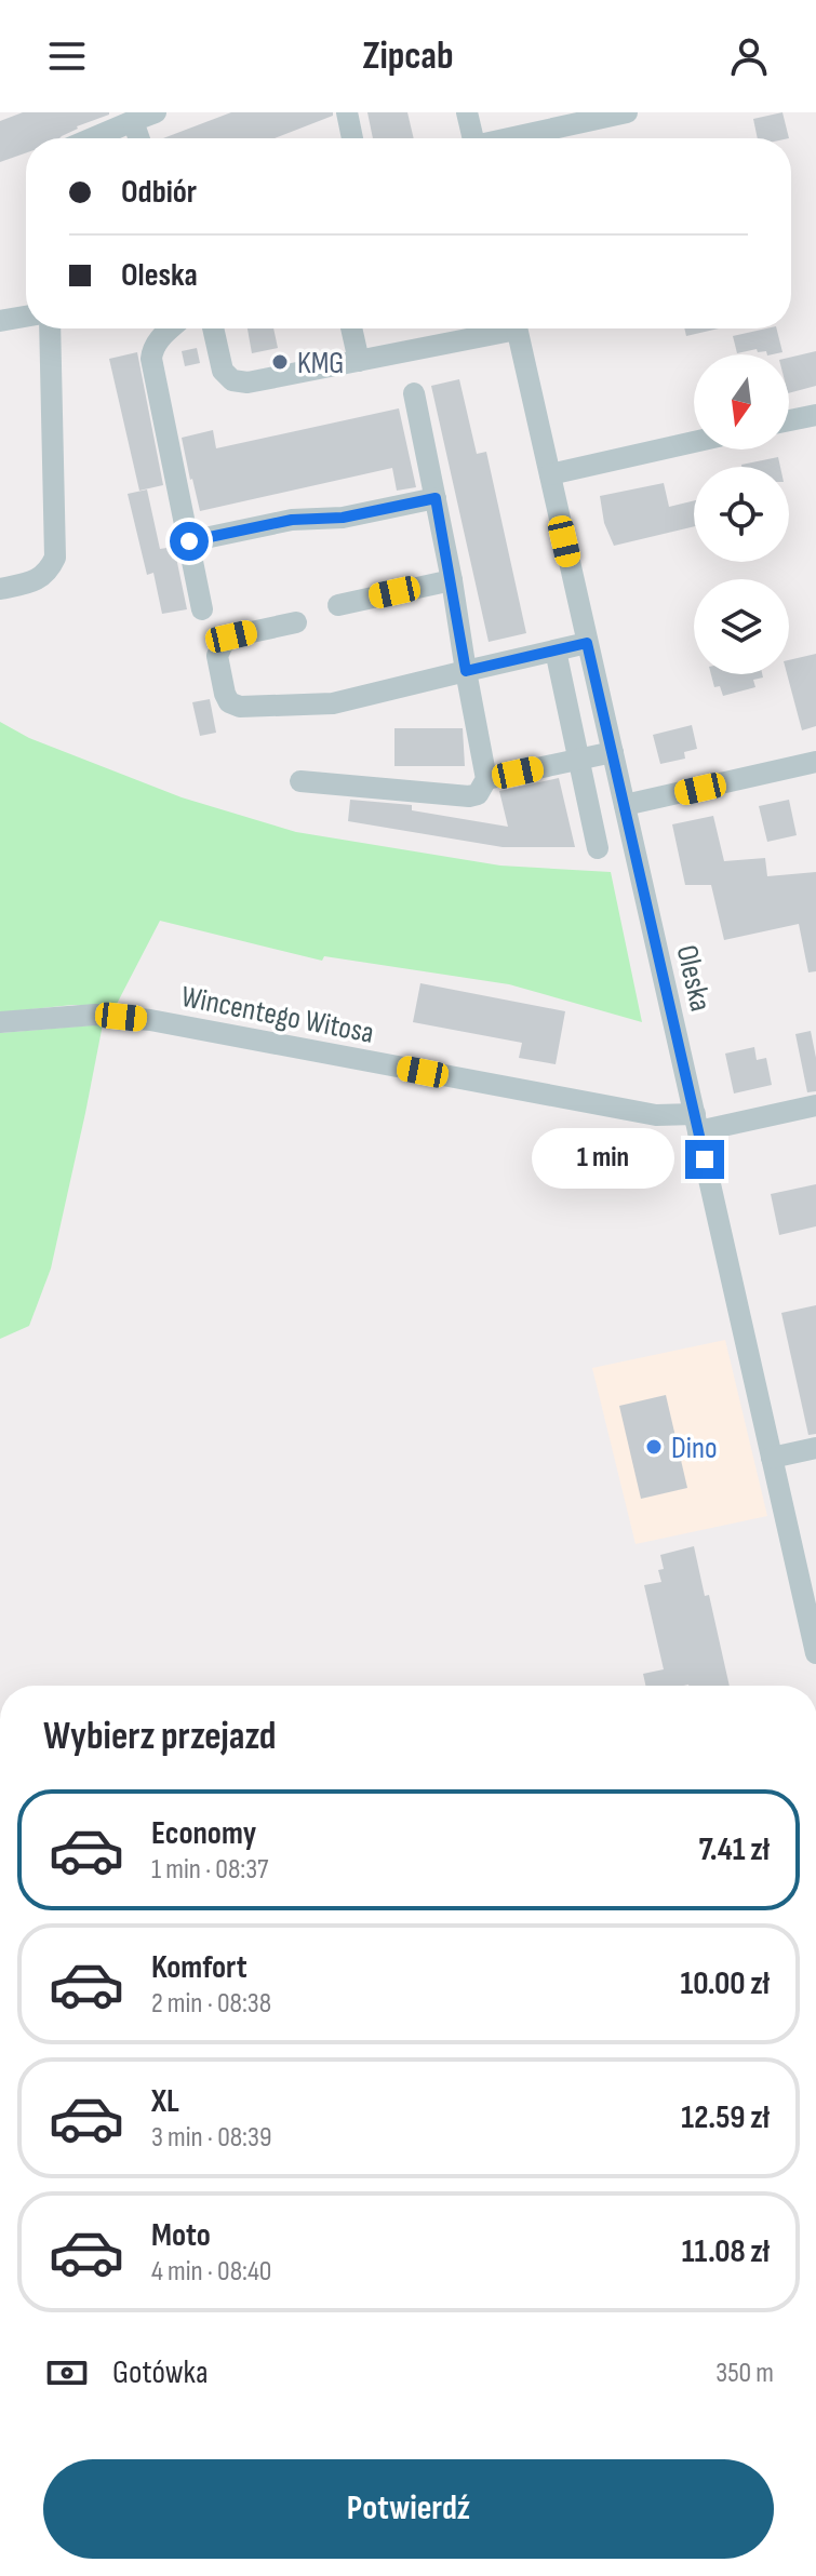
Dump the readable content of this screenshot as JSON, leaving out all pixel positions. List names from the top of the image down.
{
  "streets": {
    "street": ["Oleska", "Wincentego Witosa"]
  },
  "crossings": [
    ["Oleska", "Wincentego Witosa"]
  ],
  "places": ["KMG", "Dino"],
  "north": "bottom",
  "page": {
    "header": "Zipcab",
    "banner": ["Odbiór", "Oleska"],
    "bubble": "1 min",
    "heading": "Wybierz przejazd",
    "list": [
      {
        "name": "Economy",
        "note": "1 min · 08:37",
        "value": "7.41 zł"
      },
      {
        "name": "Komfort",
        "note": "2 min · 08:38",
        "value": "10.00 zł"
      },
      {
        "name": "XL",
        "note": "3 min · 08:39",
        "value": "12.59 zł"
      },
      {
        "name": "Moto",
        "note": "4 min · 08:40",
        "value": "11.08 zł"
      }
    ],
    "pay": ["Gotówka", "350 m"],
    "buttons": "Potwierdź"
  }
}
